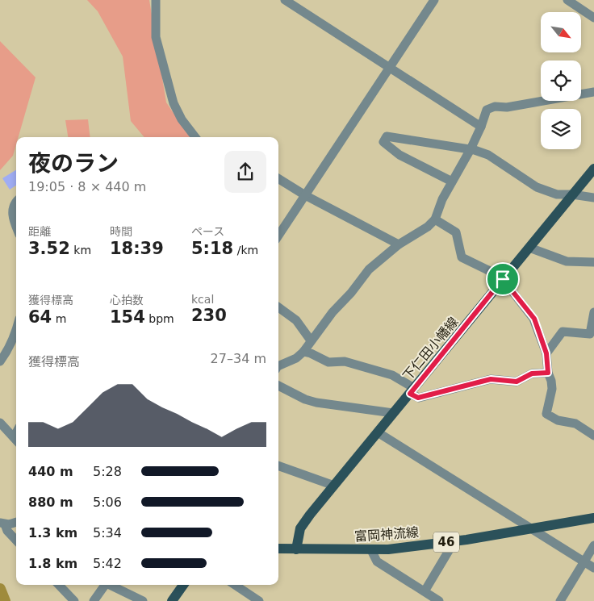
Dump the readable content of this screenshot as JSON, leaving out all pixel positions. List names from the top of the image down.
{
  "streets": {
    "main road": ["下仁田小幡線", "富岡神流線", "46"]
  },
  "crossings": [
    ["下仁田小幡線", "富岡神流線"]
  ],
  "north": "bottom right",
  "page": {
    "heading": ["夜のラン", "19:05 · 8 × 440 m"],
    "stats": [
      ["距離", "3.52 km"],
      ["時間", "18:39"],
      ["ペース", "5:18 /km"],
      ["獲得標高", "64 m"],
      ["心拍数", "154 bpm"],
      ["kcal", "230"]
    ],
    "chart": ["獲得標高", "27–34 m"],
    "list": [
      {
        "name": "440 m",
        "note": "5:28"
      },
      {
        "name": "880 m",
        "note": "5:06"
      },
      {
        "name": "1.3 km",
        "note": "5:34"
      },
      {
        "name": "1.8 km",
        "note": "5:42"
      }
    ]
  }
}
